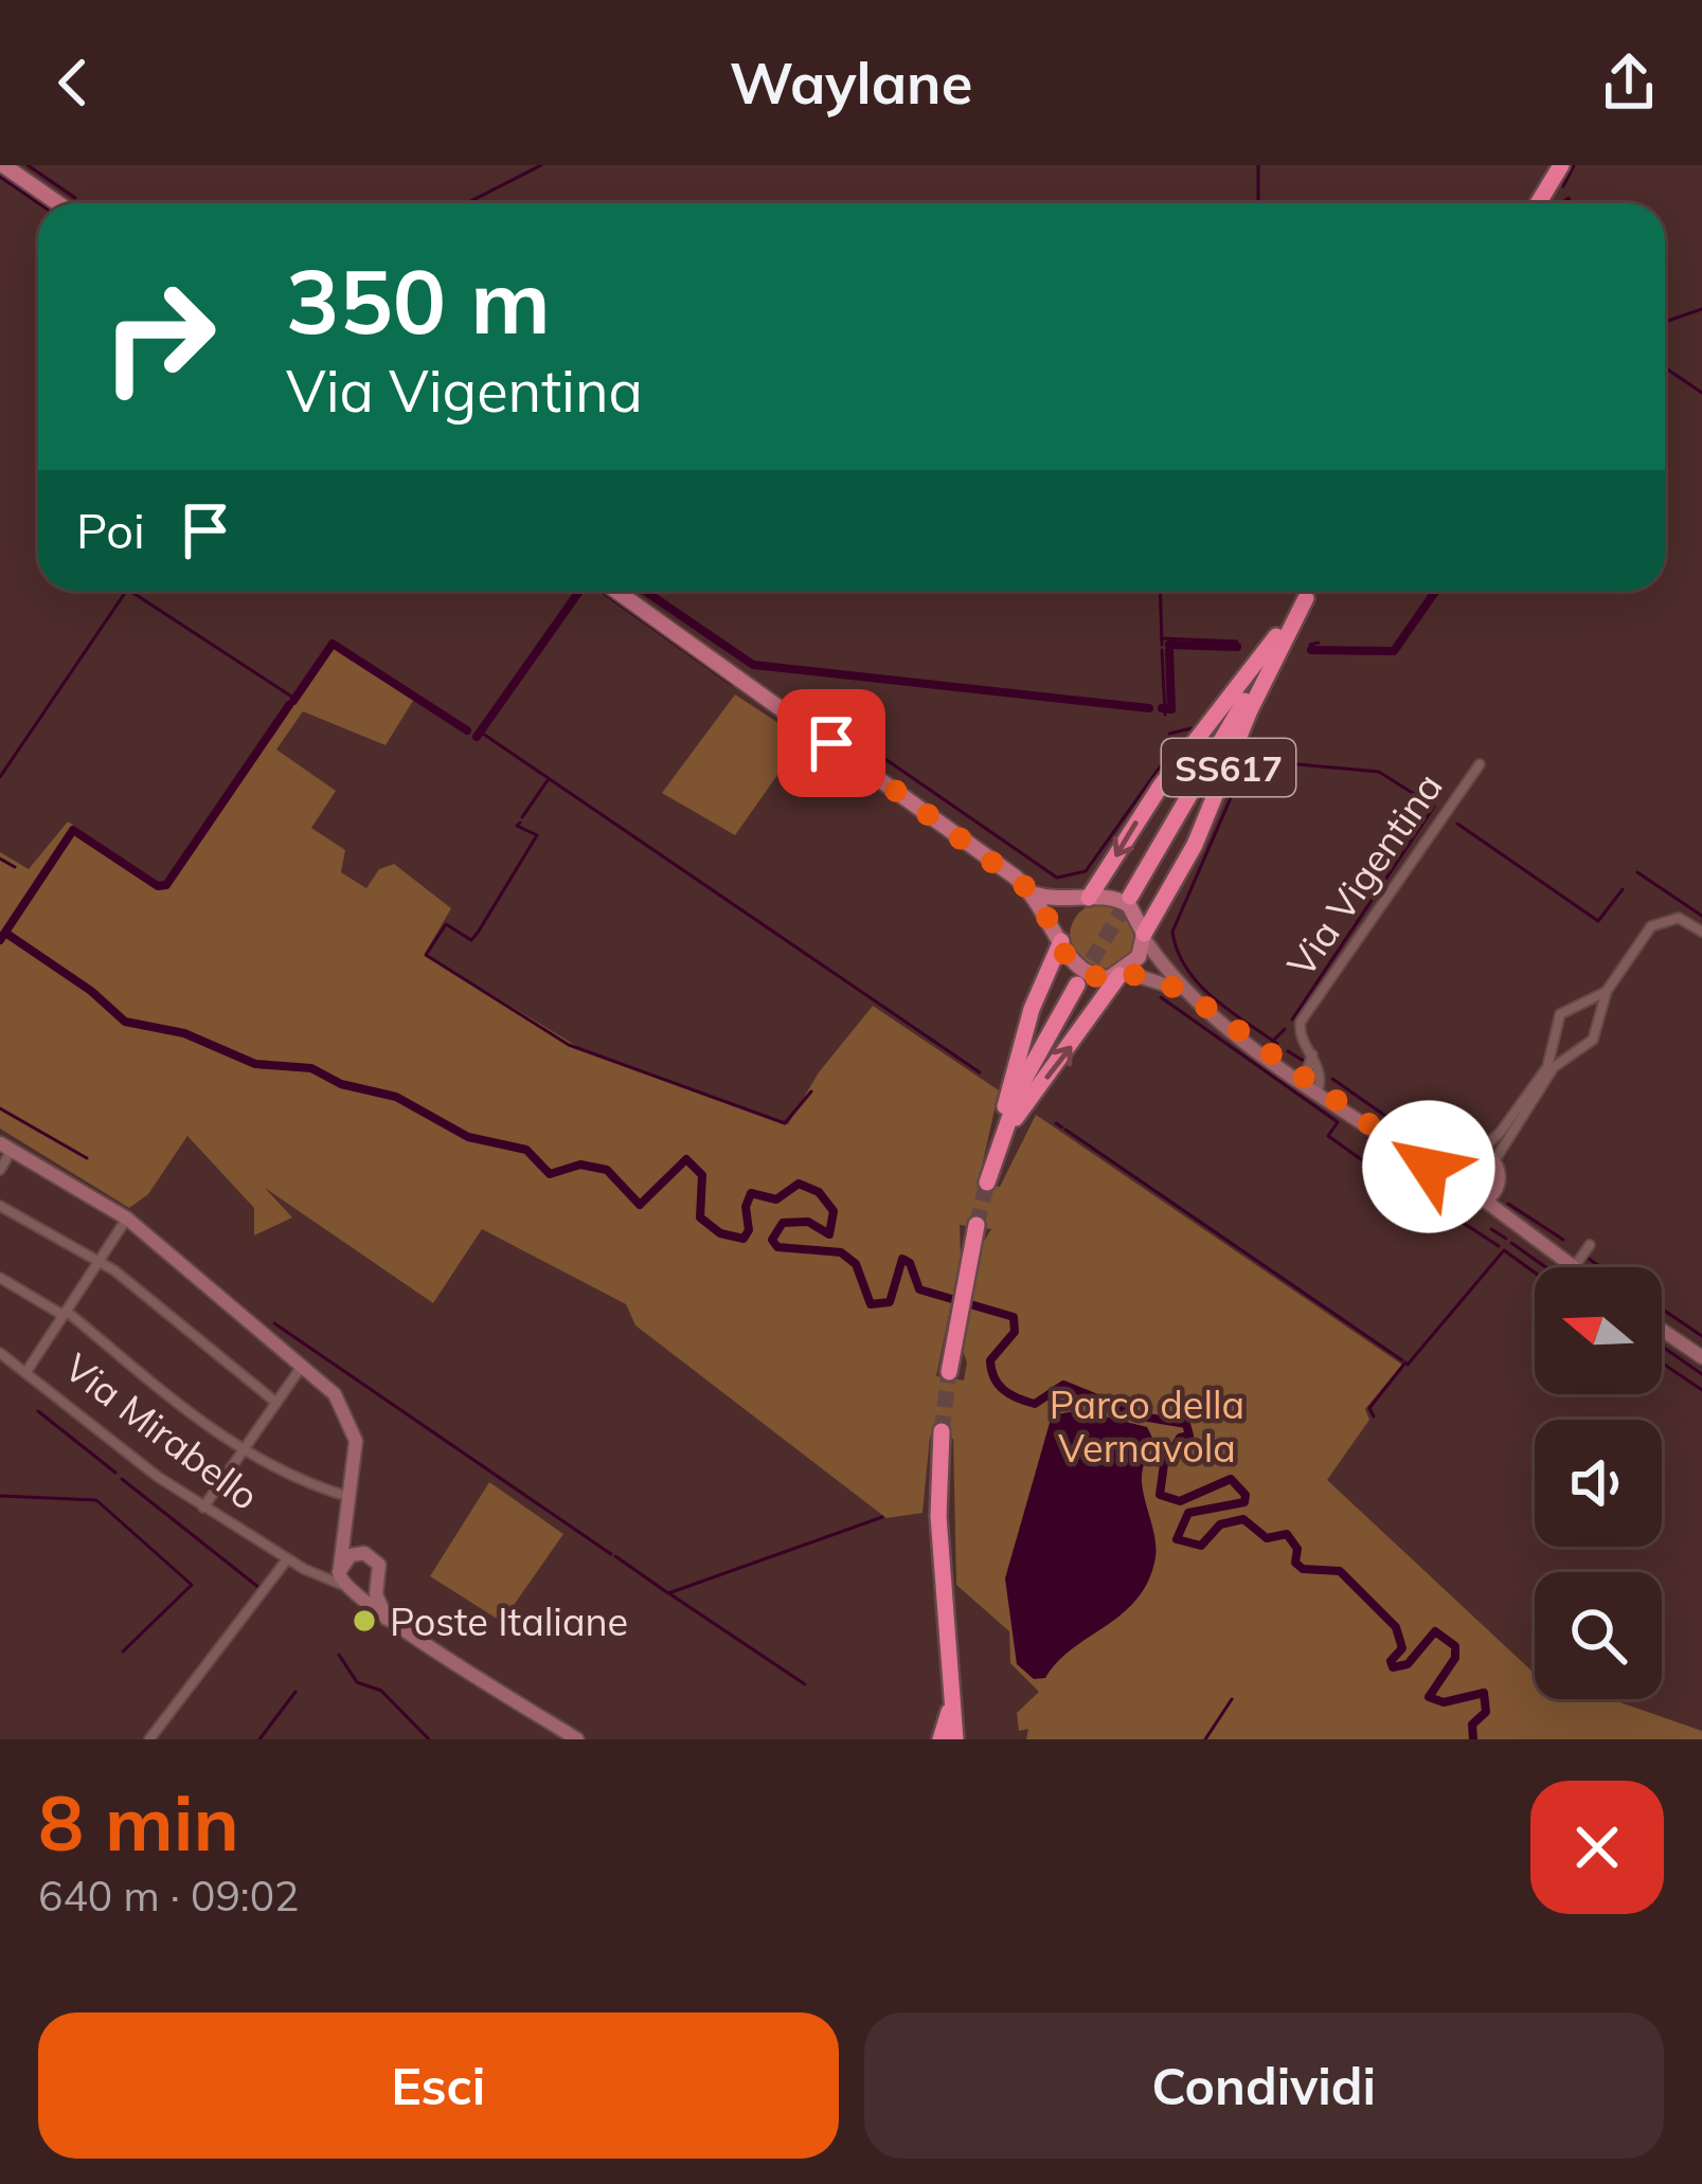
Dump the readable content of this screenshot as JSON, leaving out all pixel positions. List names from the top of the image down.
{
  "streets": {
    "highway": ["SS617"],
    "street": ["Via Vigentina", "Via Mirabello"]
  },
  "parks": ["Parco della Vernavola"],
  "places": ["Poste Italiane"],
  "north": "left",
  "page": {
    "header": "Waylane",
    "turn": ["350 m", "Via Vigentina"],
    "then": "Poi",
    "heading": ["8 min", "640 m · 09:02"],
    "buttons": ["Esci", "Condividi"]
  }
}
